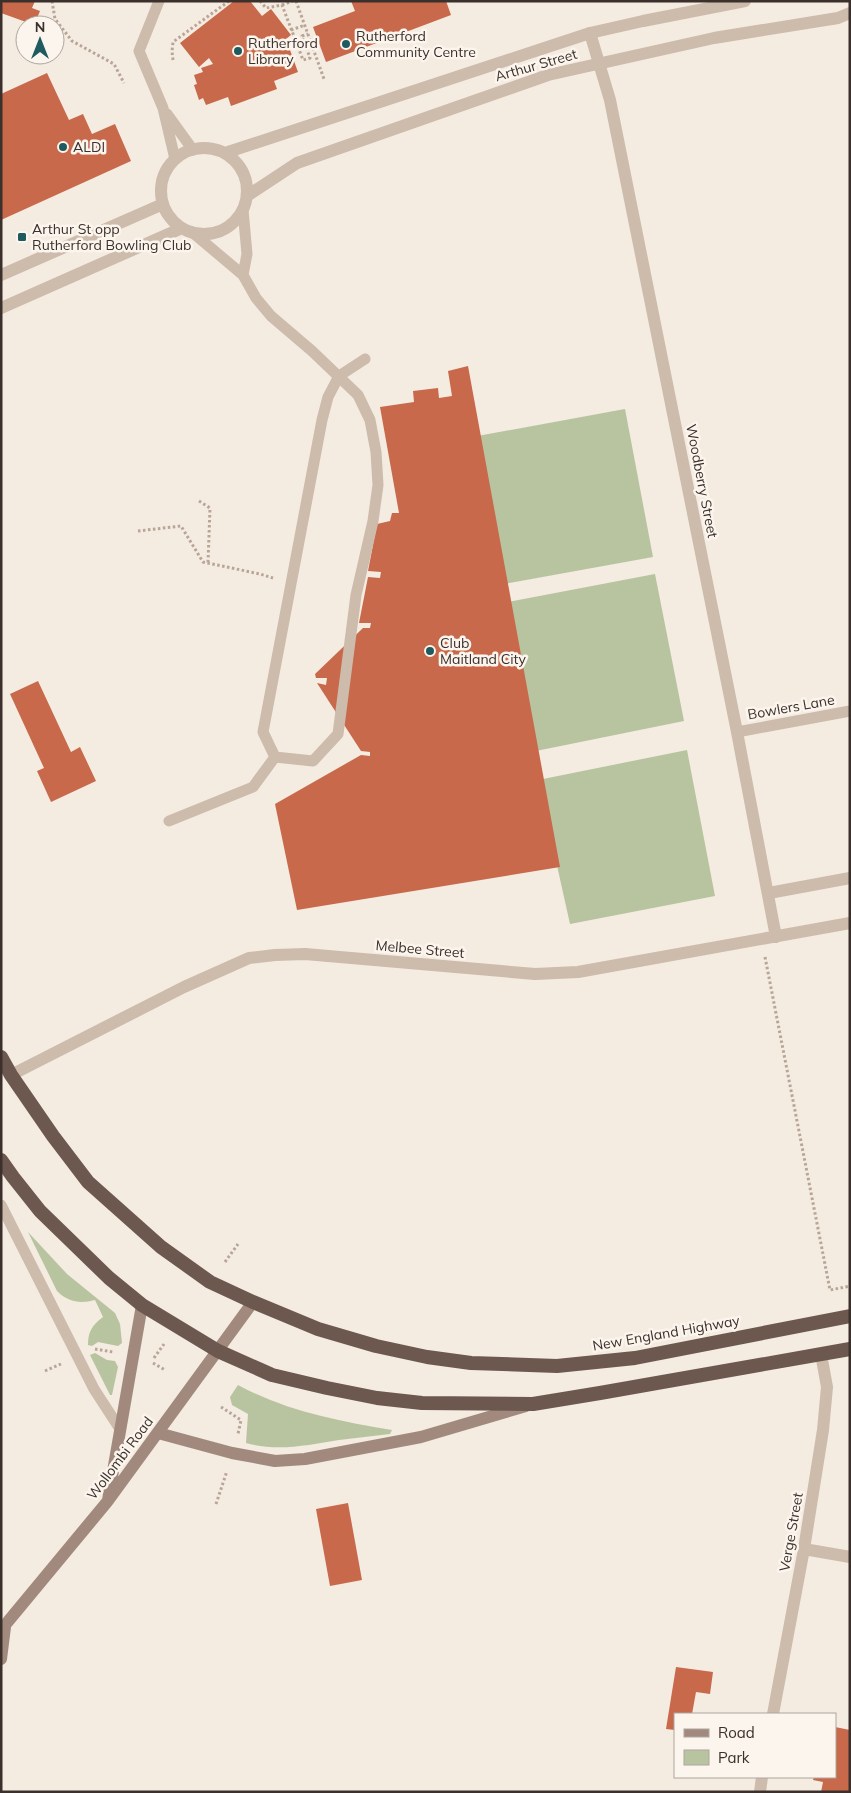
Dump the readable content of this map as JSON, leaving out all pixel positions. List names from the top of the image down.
{
  "streets": {
    "highway": ["New England Highway"],
    "main road": ["Wollombi Road"],
    "street": [
      "Arthur Street",
      "Woodberry Street",
      "Melbee Street",
      "Verge Street"
    ],
    "lane": ["Bowlers Lane"]
  },
  "crossings": [
    ["Arthur Street", "Woodberry Street"],
    ["Woodberry Street", "Bowlers Lane"],
    ["Woodberry Street", "Melbee Street"],
    ["Melbee Street", "New England Highway"],
    ["New England Highway", "Wollombi Road"]
  ],
  "places": {
    "other": [
      "Rutherford Community Centre",
      "Rutherford Library",
      "ALDI",
      "Club Maitland City"
    ],
    "transit": ["Arthur St opp Rutherford Bowling Club"]
  },
  "legend": ["Road", "Park"],
  "north": "top"
}
